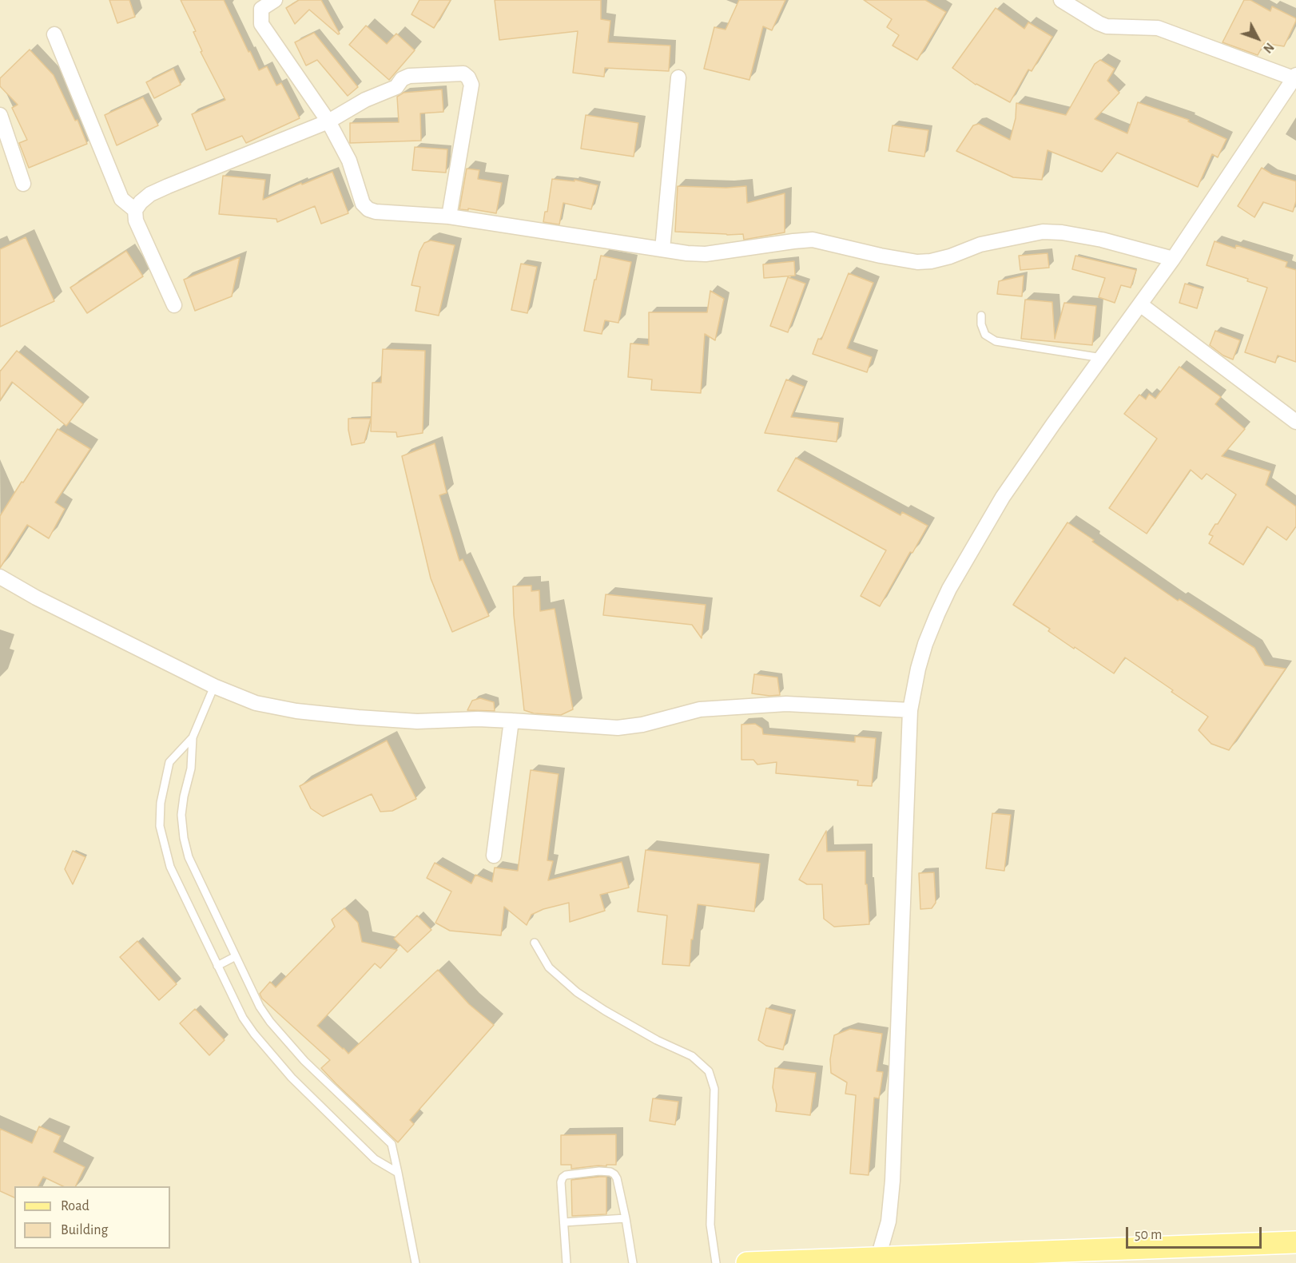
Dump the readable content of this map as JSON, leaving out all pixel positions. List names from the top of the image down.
{
  "legend": ["Road", "Building"],
  "scale_bar": "50 m",
  "north": "bottom right"
}
